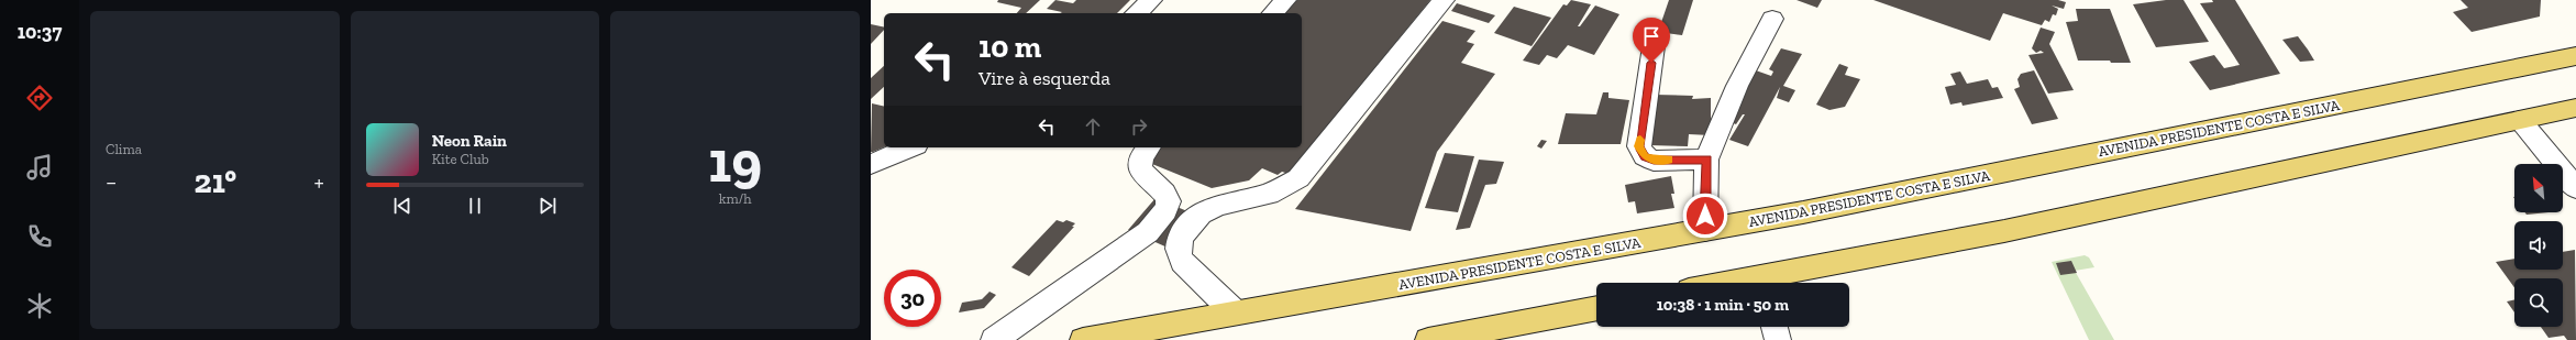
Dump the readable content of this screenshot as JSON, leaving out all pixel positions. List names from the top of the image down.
{
  "streets": {
    "main road": ["AVENIDA PRESIDENTE COSTA E SILVA"]
  },
  "north": "top left",
  "page": {
    "tabs": "10:37",
    "tile": [
      "Clima",
      ["19", "km/h"]
    ],
    "turn": ["10 m", "Vire à esquerda"],
    "song": ["Neon Rain", "Kite Club"],
    "heat": ["−", "21°", "+"],
    "limit": "30",
    "trip": "10:38 · 1 min · 50 m"
  }
}
